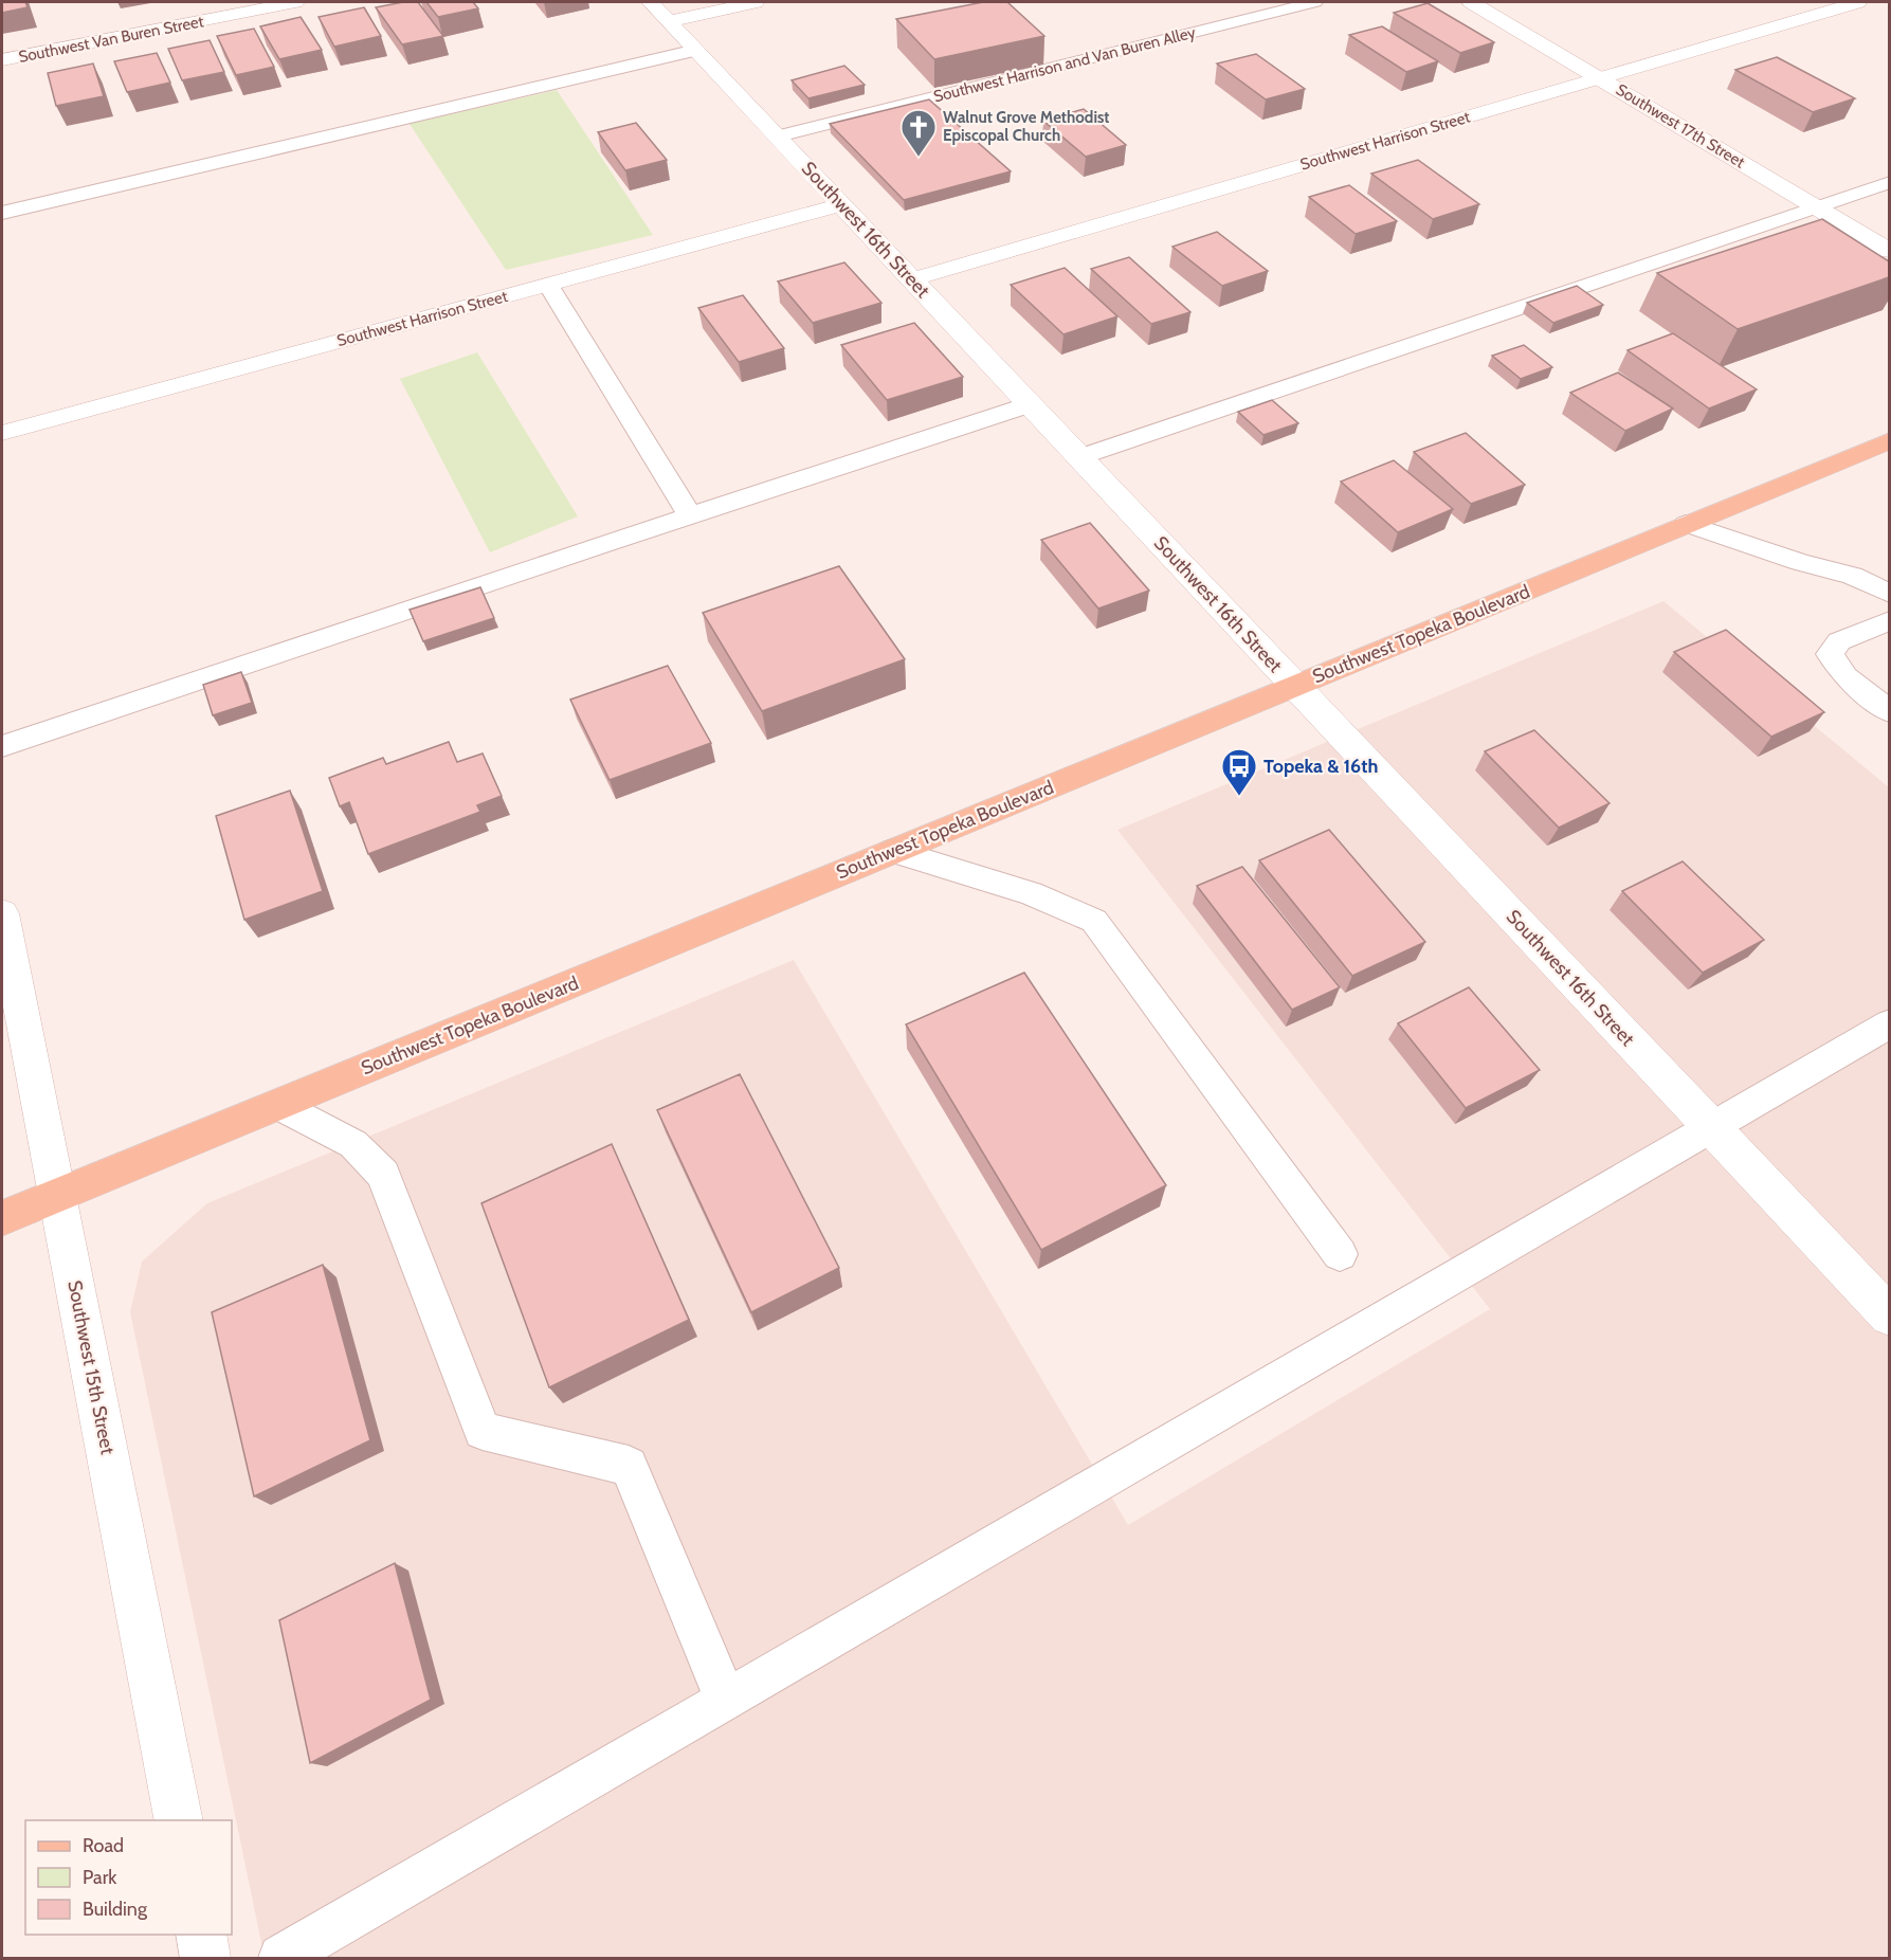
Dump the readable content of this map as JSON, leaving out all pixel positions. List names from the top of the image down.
{
  "streets": {
    "main road": ["Southwest Topeka Boulevard"],
    "street": [
      "Southwest Van Buren Street",
      "Southwest 17th Street",
      "Southwest Harrison Street",
      "Southwest 16th Street",
      "Southwest 15th Street"
    ],
    "lane": ["Southwest Harrison and Van Buren Alley"]
  },
  "crossings": [
    ["Southwest Harrison and Van Buren Alley", "Southwest 16th Street"],
    ["Southwest 17th Street", "Southwest Harrison Street"],
    ["Southwest Harrison Street", "Southwest 16th Street"],
    ["Southwest 16th Street", "Southwest Topeka Boulevard"],
    ["Southwest Topeka Boulevard", "Southwest 15th Street"]
  ],
  "places": {
    "church": ["Walnut Grove Methodist Episcopal Church"],
    "bus stop": ["Topeka & 16th"]
  },
  "legend": ["Road", "Park", "Building"]
}
